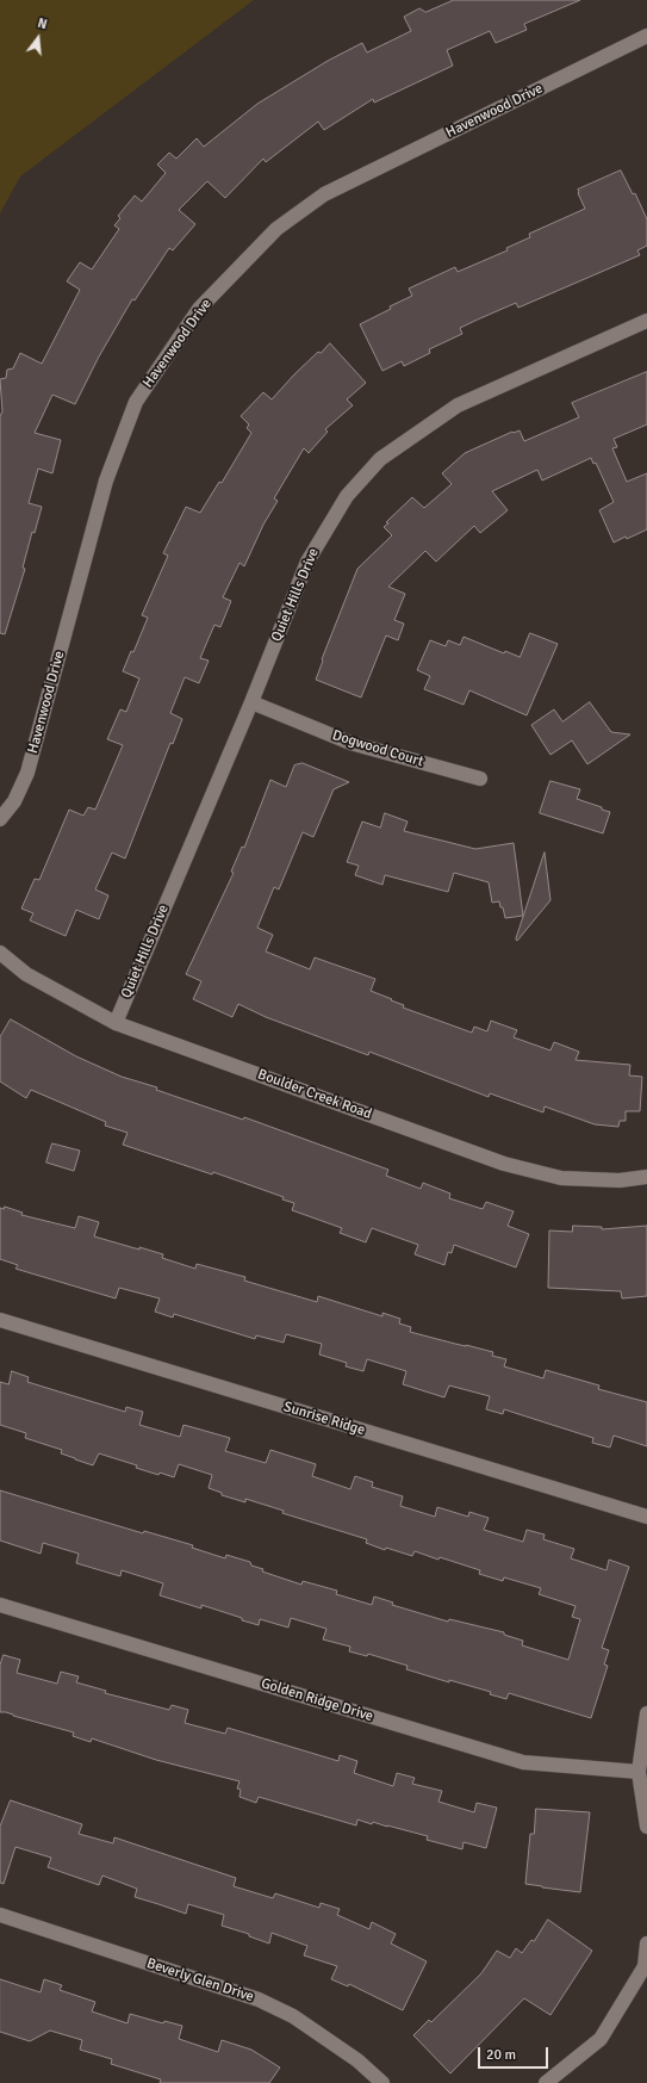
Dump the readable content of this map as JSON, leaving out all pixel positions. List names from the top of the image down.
{
  "streets": {
    "street": [
      "Havenwood Drive",
      "Quiet Hills Drive",
      "Dogwood Court",
      "Boulder Creek Road",
      "Sunrise Ridge",
      "Golden Ridge Drive",
      "Beverly Glen Drive"
    ]
  },
  "crossings": [
    ["Quiet Hills Drive", "Dogwood Court"],
    ["Quiet Hills Drive", "Boulder Creek Road"]
  ],
  "scale_bar": "20 m",
  "north": "top"
}
